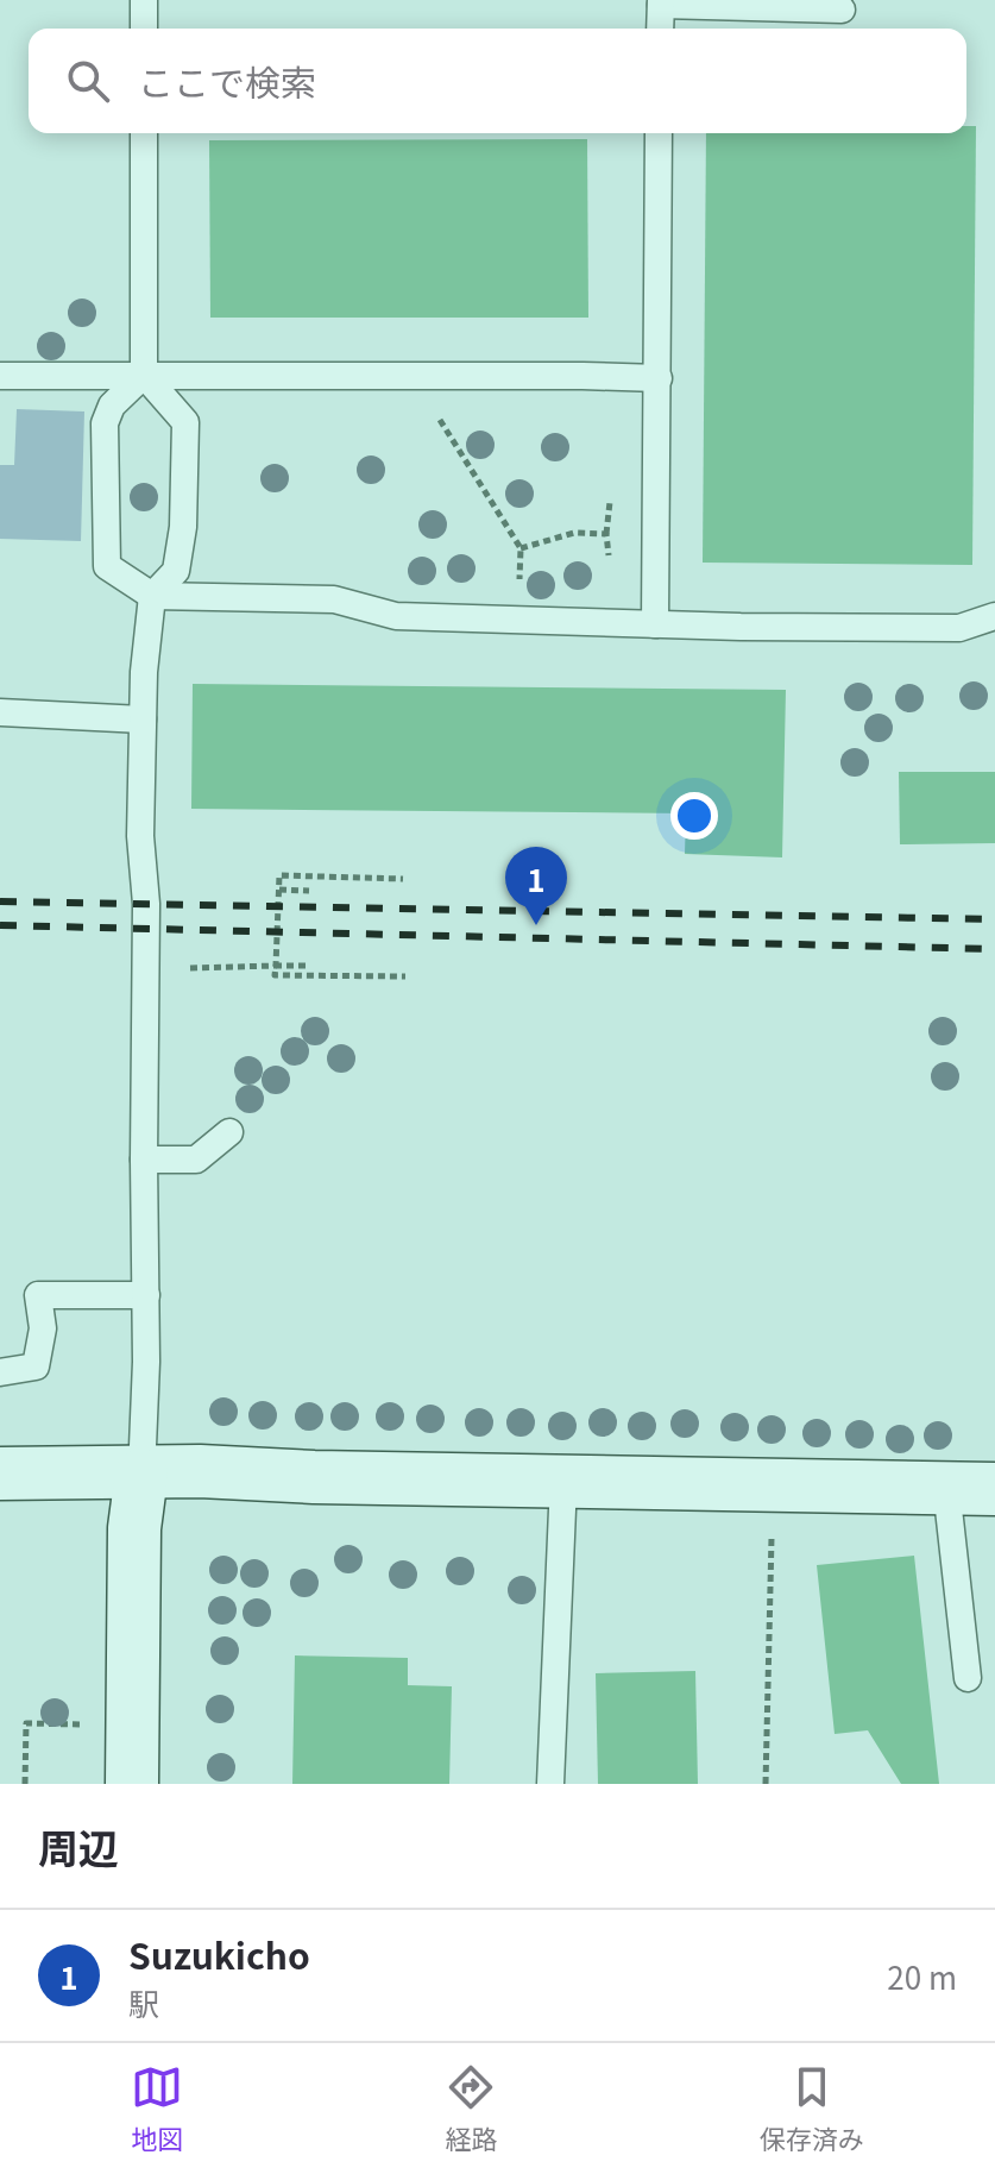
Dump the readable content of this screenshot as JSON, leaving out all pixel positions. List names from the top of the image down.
{
  "page": {
    "search": "ここで検索",
    "pins": "1",
    "heading": "周辺",
    "list": [
      {
        "mark": "1",
        "name": "Suzukicho",
        "note": "駅",
        "value": "20 m"
      }
    ],
    "nav": ["地図", "経路", "保存済み"]
  }
}
